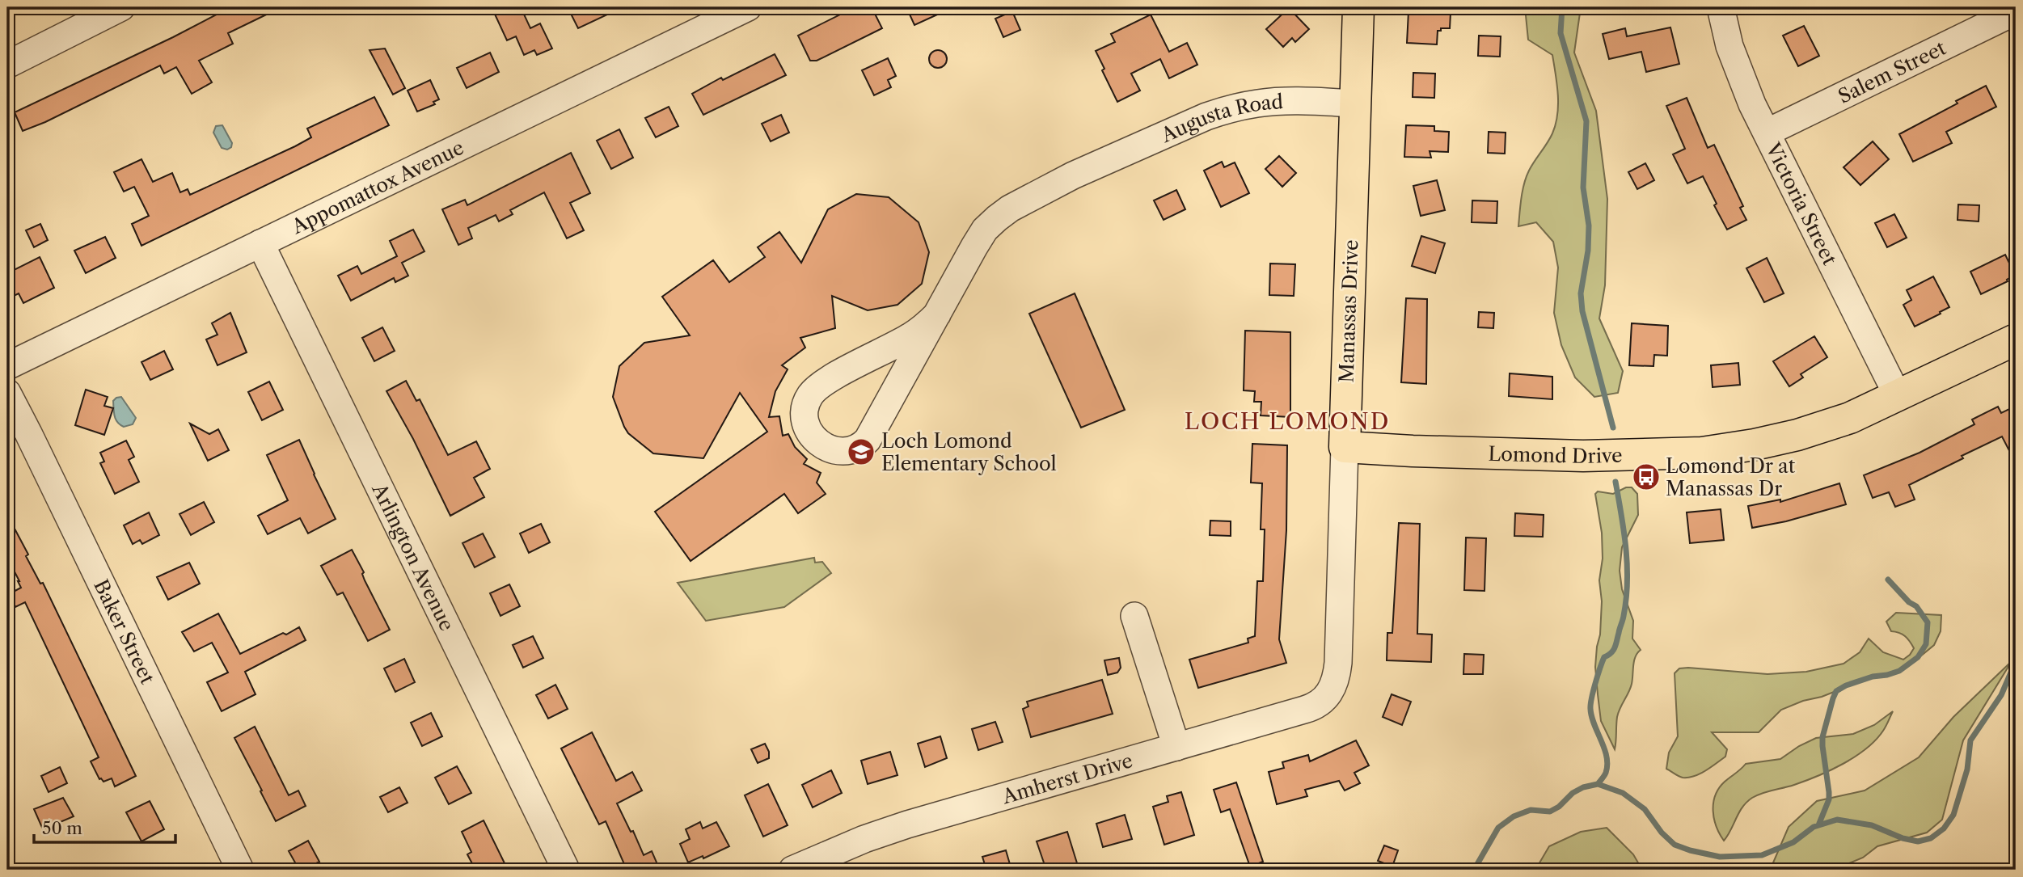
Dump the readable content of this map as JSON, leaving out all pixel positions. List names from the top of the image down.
{
  "streets": {
    "main road": ["Manassas Drive", "Lomond Drive"],
    "street": [
      "Salem Street",
      "Augusta Road",
      "Appomattox Avenue",
      "Victoria Street",
      "Arlington Avenue",
      "Baker Street",
      "Amherst Drive"
    ]
  },
  "crossings": [
    ["Salem Street", "Victoria Street"],
    ["Augusta Road", "Manassas Drive"],
    ["Appomattox Avenue", "Arlington Avenue"],
    ["Victoria Street", "Lomond Drive"],
    ["Manassas Drive", "Lomond Drive"],
    ["Manassas Drive", "Amherst Drive"]
  ],
  "districts": ["LOCH LOMOND"],
  "places": {
    "school or university": ["Loch Lomond Elementary School"],
    "bus stop": ["Lomond Dr at Manassas Dr"]
  },
  "scale_bar": "50 m"
}
